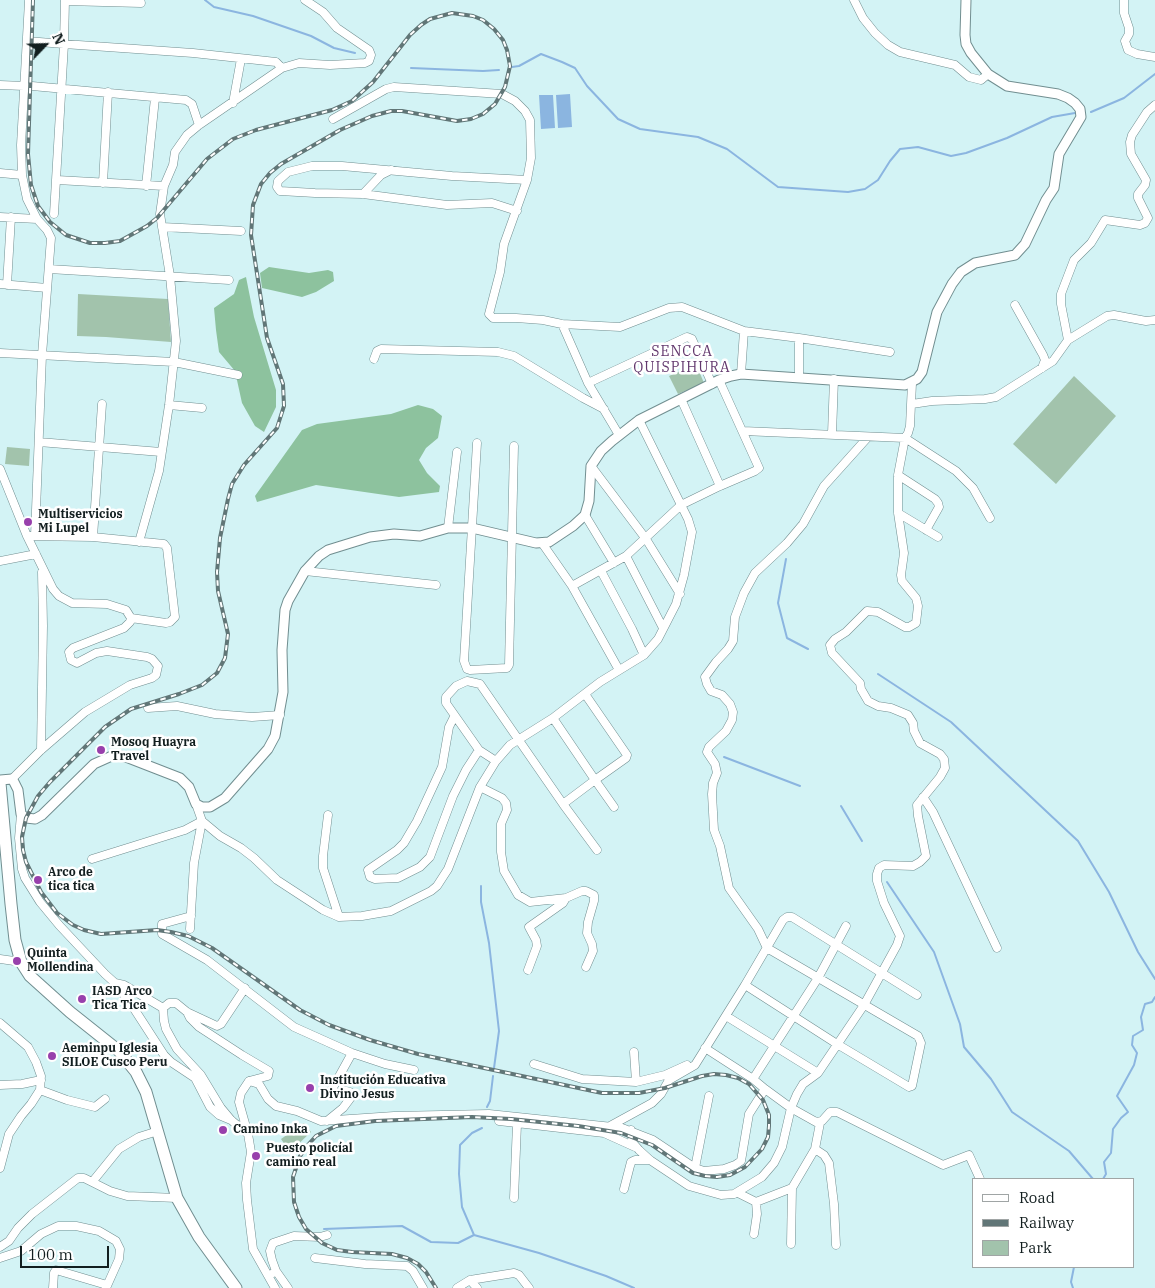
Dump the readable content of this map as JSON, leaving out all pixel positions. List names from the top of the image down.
{
  "districts": ["SENCCA QUISPIHURA"],
  "places": [
    "Multiservicios Mi Lupel",
    "Mosoq Huayra Travel",
    "Arco de tica tica",
    "Quinta Mollendina",
    "IASD Arco Tica Tica",
    "Aeminpu Iglesia SILOE Cusco Peru",
    "Institución Educativa Divino Jesus",
    "Camino Inka",
    "Puesto policíal camino real"
  ],
  "legend": ["Road", "Railway", "Park"],
  "scale_bar": "100 m",
  "north": "top right"
}
